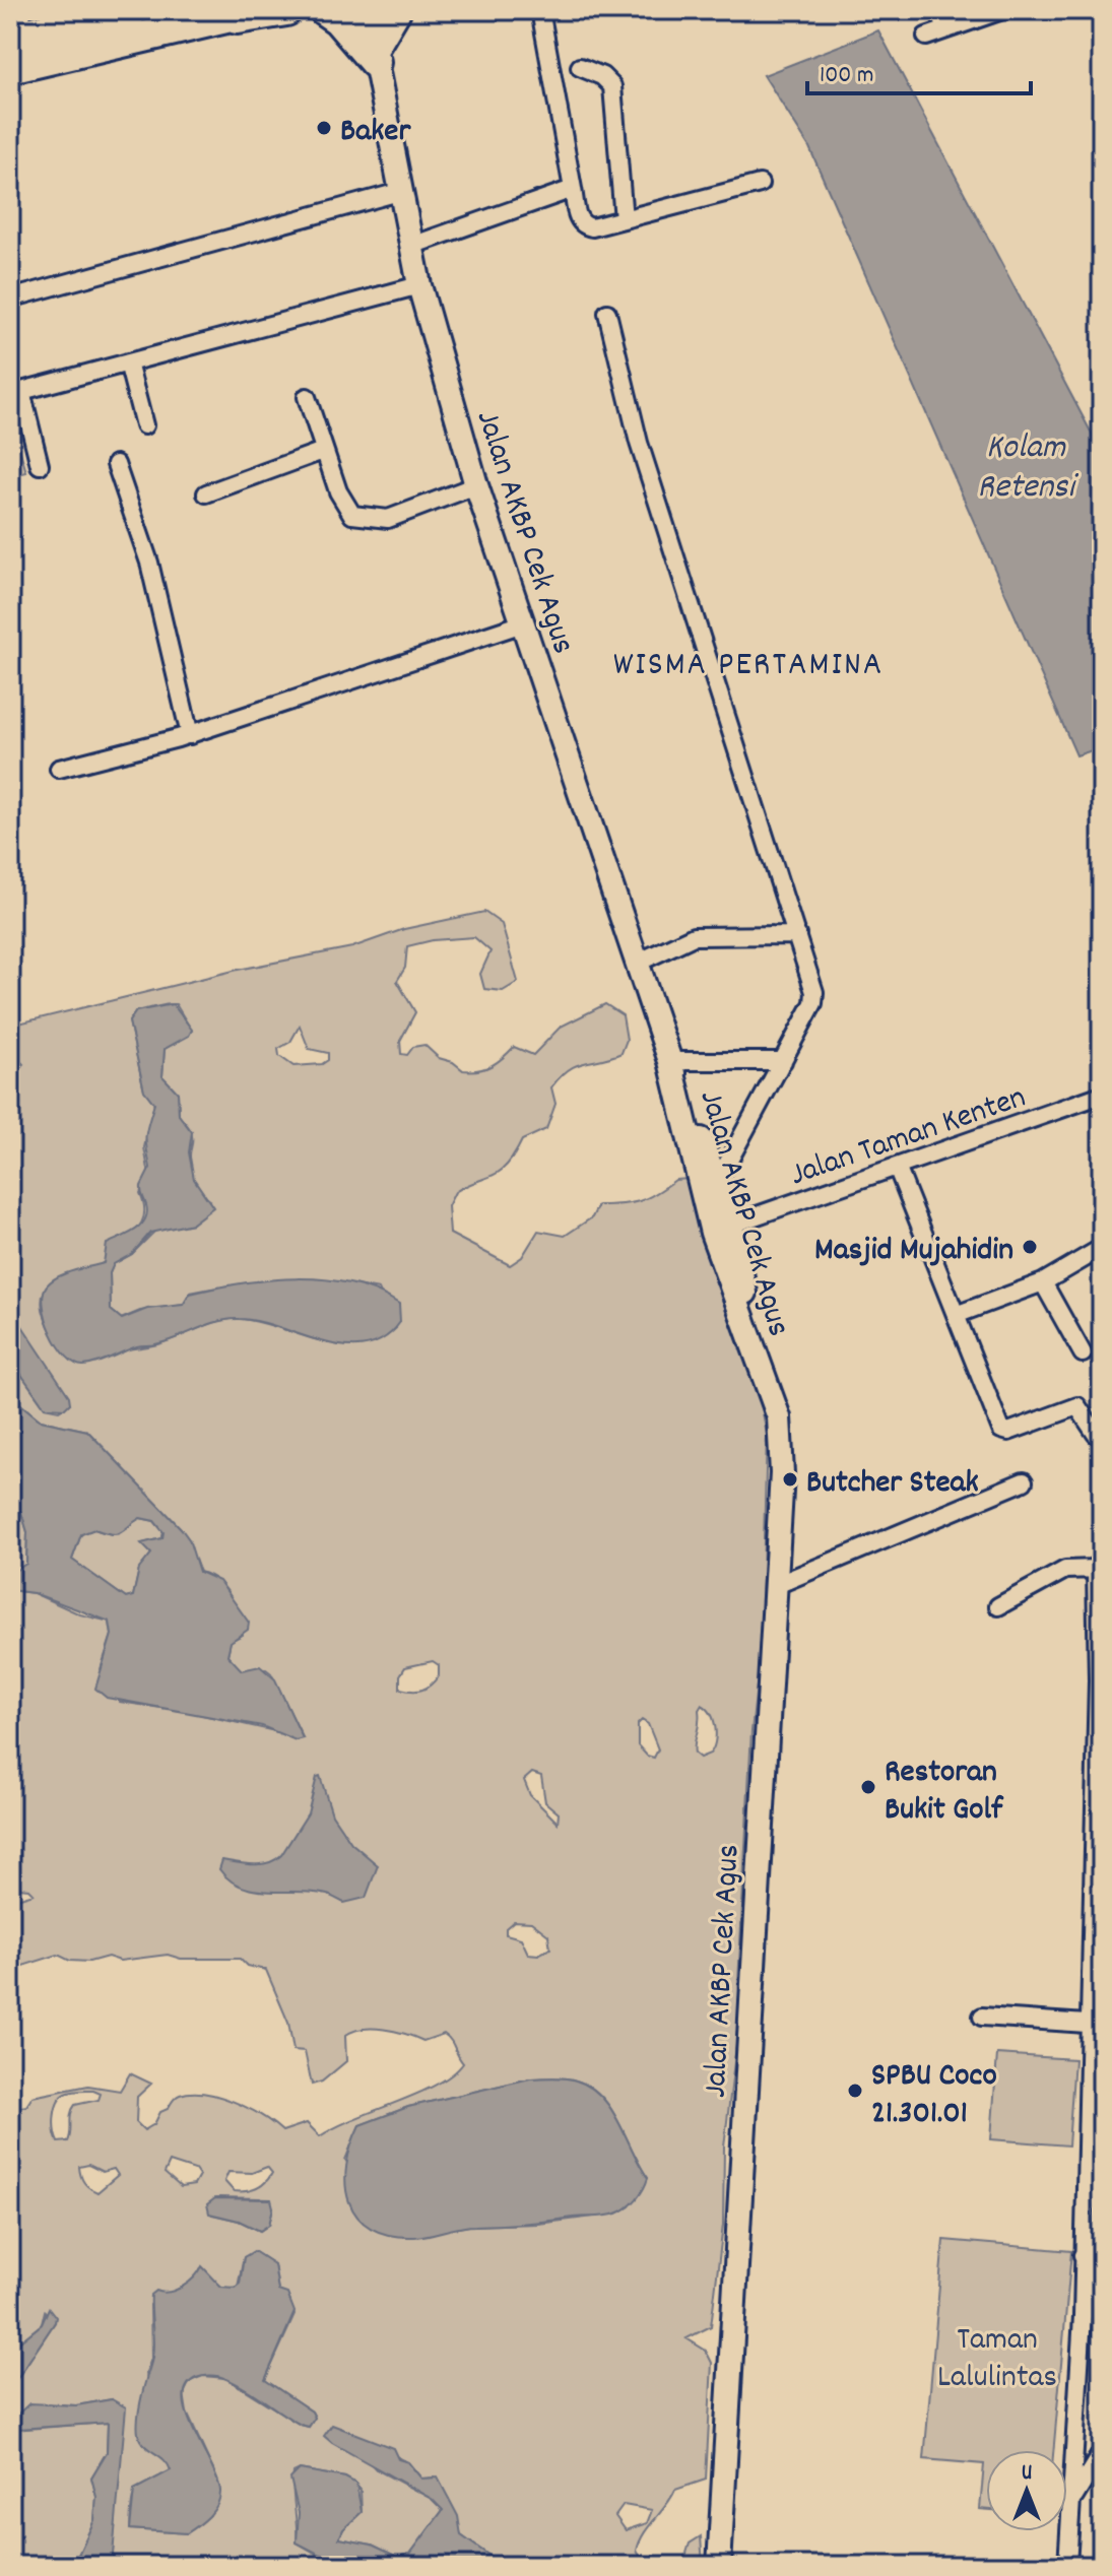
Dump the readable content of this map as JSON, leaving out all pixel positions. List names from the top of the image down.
{
  "streets": {
    "main road": ["Jalan AKBP Cek Agus"],
    "street": ["Jalan Taman Kenten"]
  },
  "crossings": [
    ["Jalan AKBP Cek Agus", "Jalan Taman Kenten"]
  ],
  "districts": ["WISMA PERTAMINA"],
  "water": ["Kolam Retensi"],
  "parks": ["Taman Lalulintas"],
  "places": [
    "Baker",
    "Masjid Mujahidin",
    "Butcher Steak",
    "Restoran Bukit Golf",
    "SPBU Coco 21.301.01"
  ],
  "scale_bar": "100 m",
  "north": "top"
}
